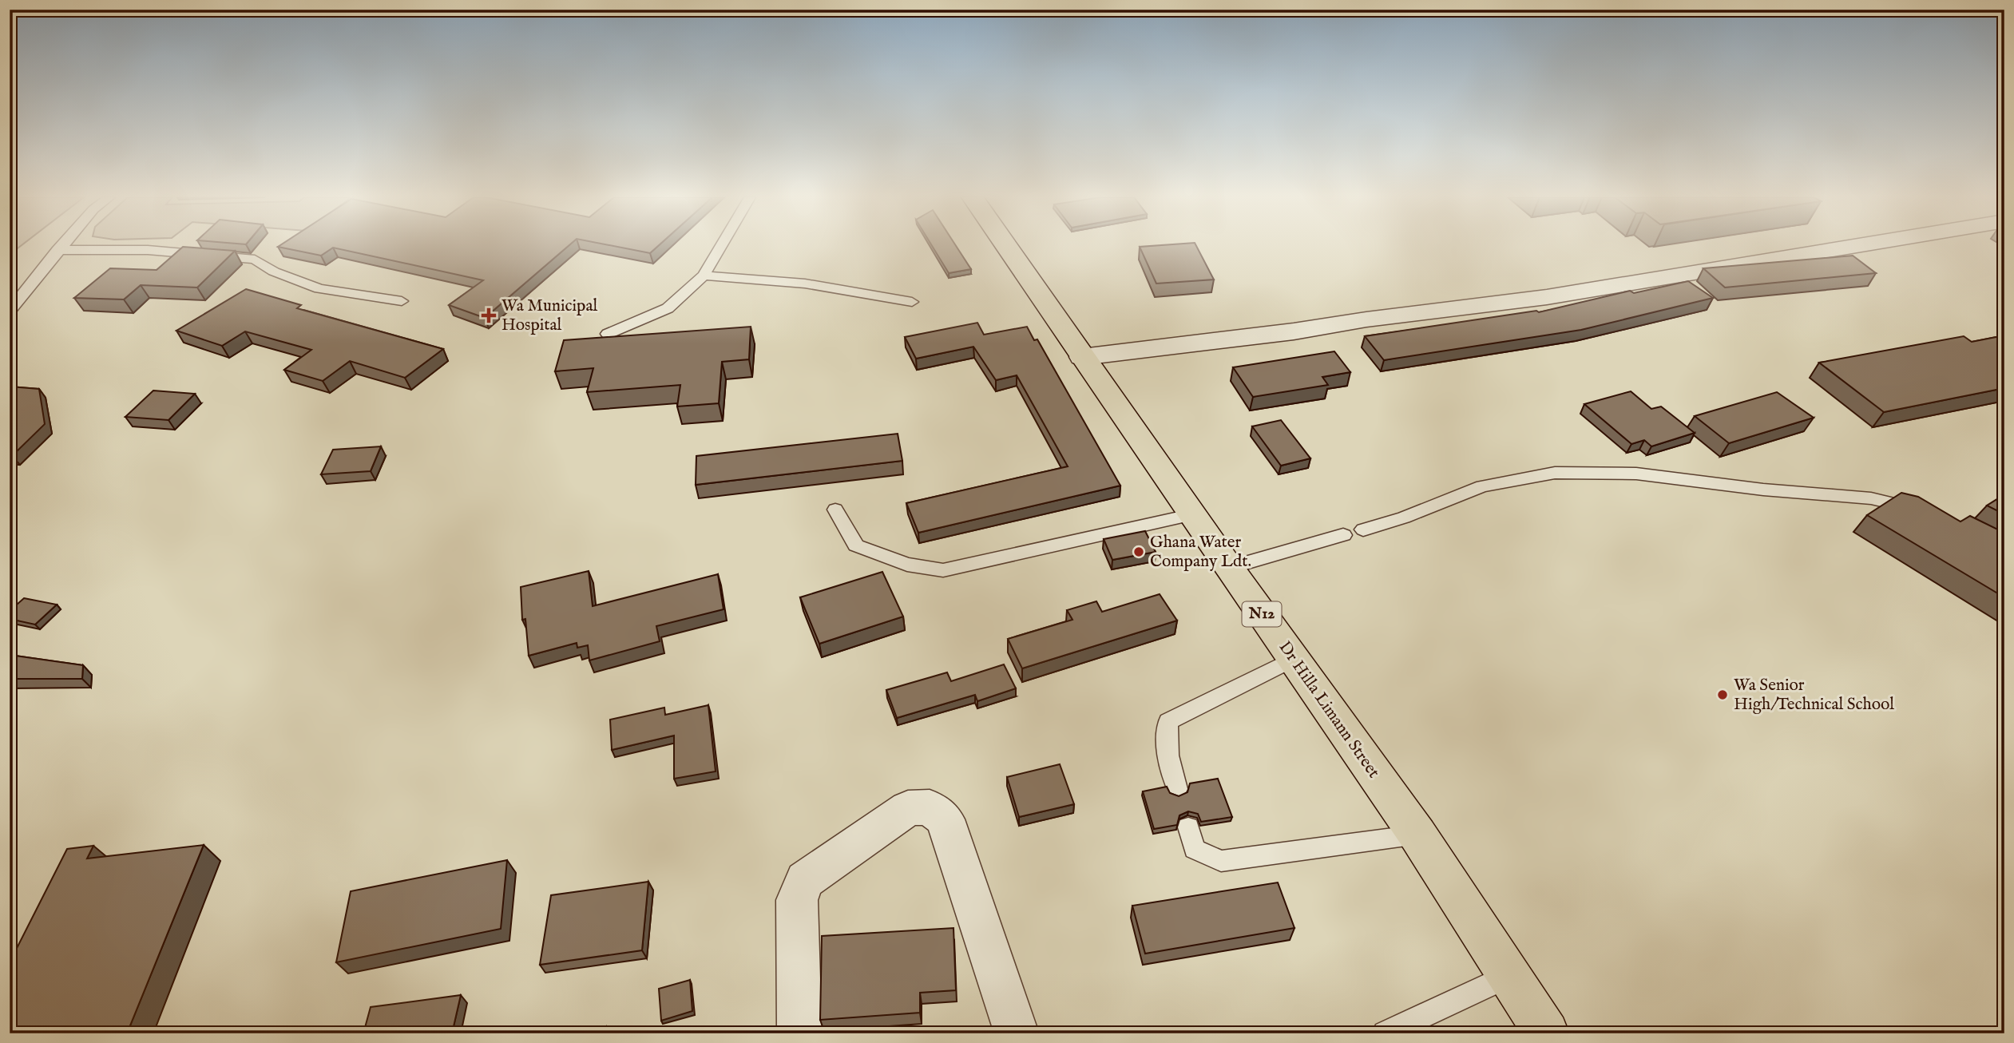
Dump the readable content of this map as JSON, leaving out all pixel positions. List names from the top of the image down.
{
  "streets": {
    "highway": ["N12", "Dr Hilla Limann Street"]
  },
  "places": {
    "health": ["Wa Municipal Hospital"],
    "other": ["Ghana Water Company Ldt.", "Wa Senior High/Technical School"]
  }
}
